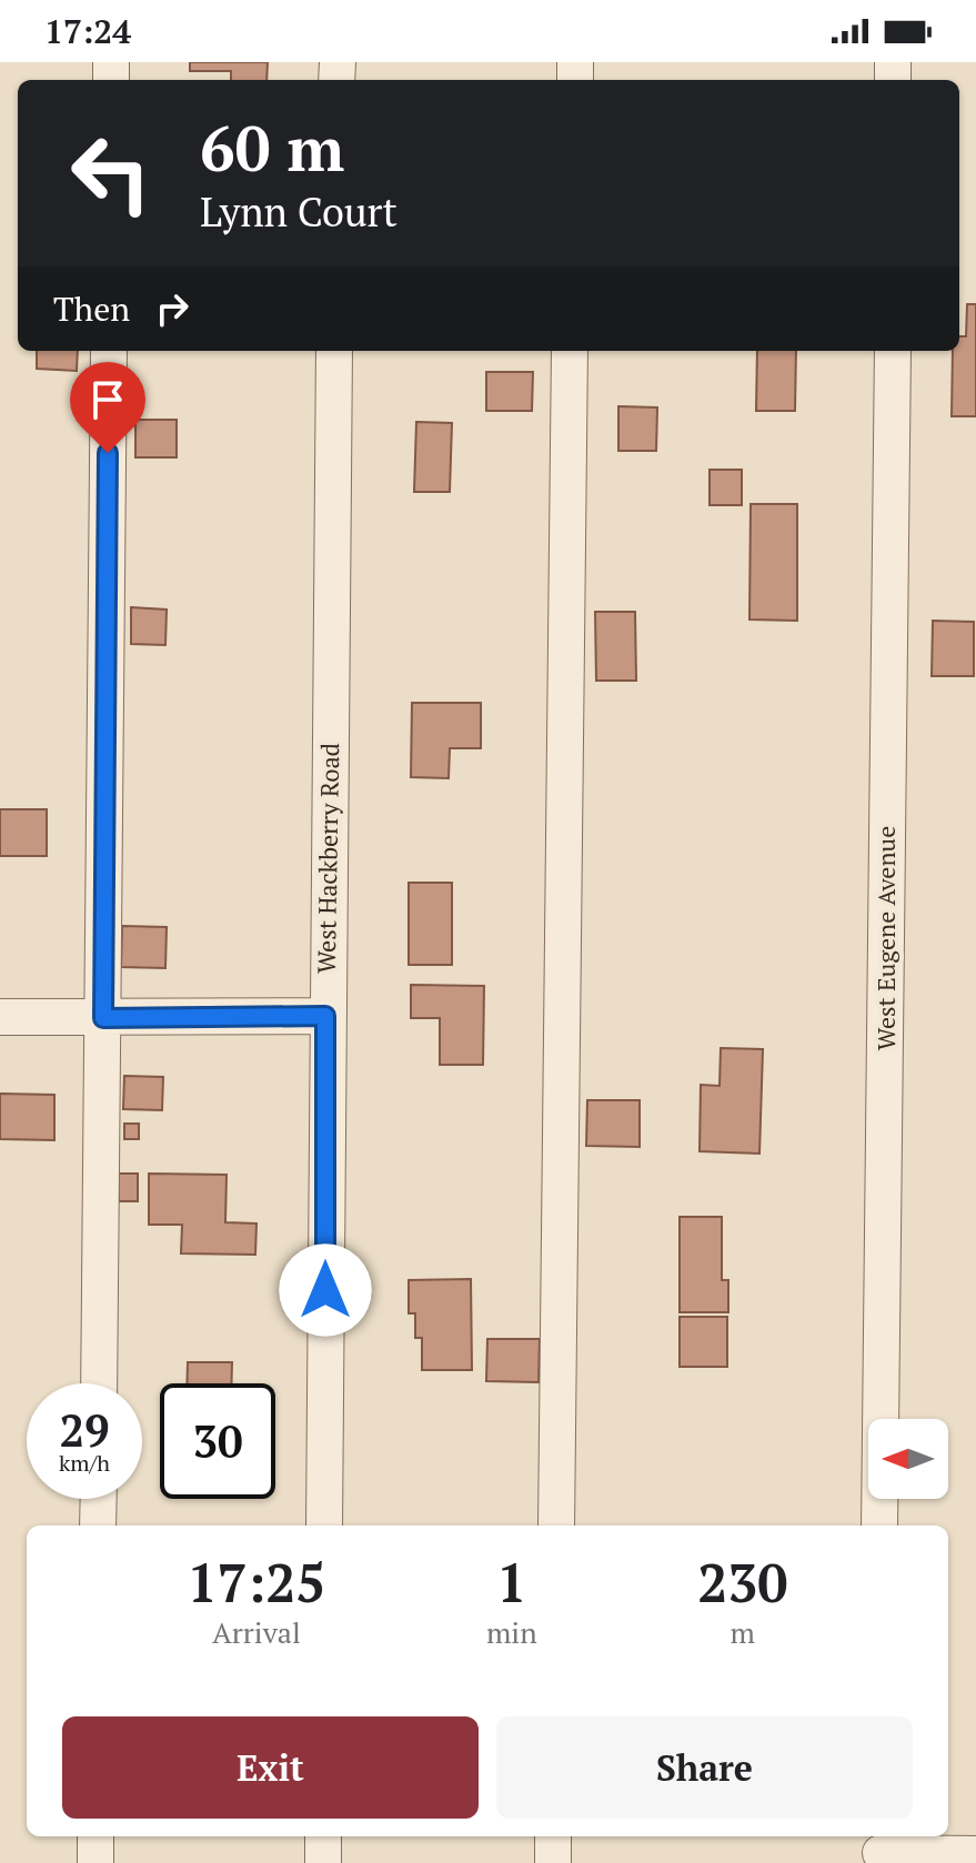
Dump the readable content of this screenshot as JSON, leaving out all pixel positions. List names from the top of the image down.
{
  "streets": {
    "street": ["West Hackberry Road", "West Eugene Avenue"]
  },
  "north": "left",
  "page": {
    "status": "17:24",
    "turn": ["60 m", "Lynn Court"],
    "then": "Then",
    "speed": "29 km/h",
    "limit": "30",
    "eta": [
      "17:25",
      "Arrival",
      "1",
      "min",
      "230",
      "m"
    ],
    "buttons": ["Exit", "Share"]
  }
}
